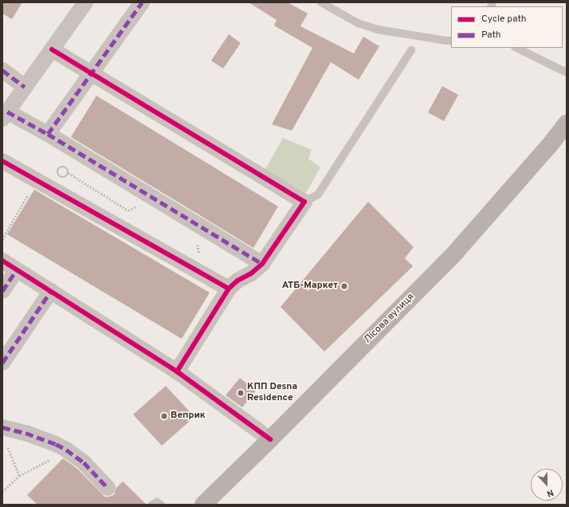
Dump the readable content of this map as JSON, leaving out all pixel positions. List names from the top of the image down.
{
  "streets": {
    "main road": ["Лісова вулиця"]
  },
  "places": ["АТБ-Маркет", "КПП Desna Residence", "Веприк"],
  "legend": ["Cycle path", "Path"],
  "north": "bottom"
}
